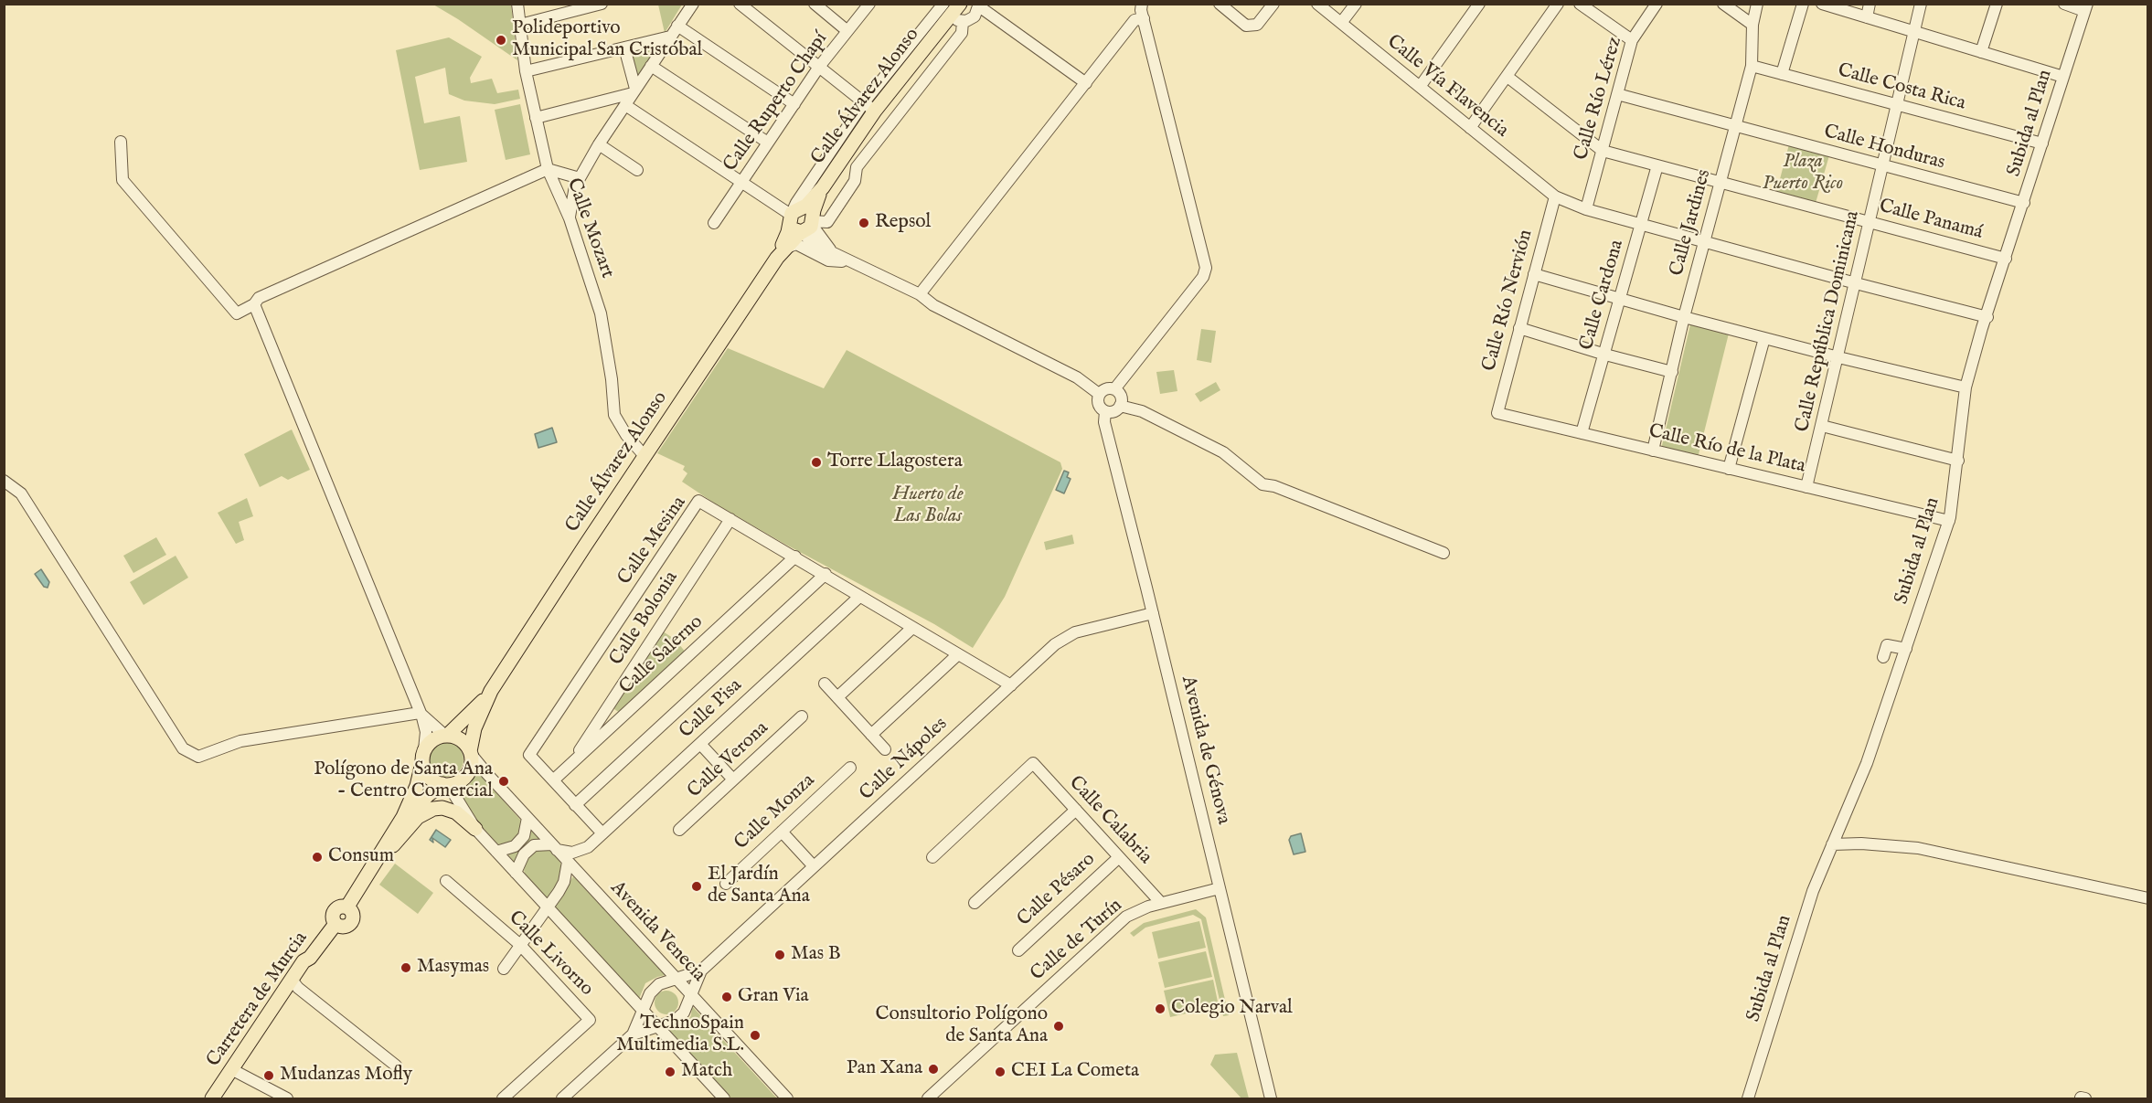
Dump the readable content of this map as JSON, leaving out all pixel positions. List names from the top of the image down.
{
  "streets": {
    "main road": ["Calle Álvarez Alonso", "Carretera de Murcia"],
    "street": [
      "Calle Vía Flavencia",
      "Calle Costa Rica",
      "Calle Río Lérez",
      "Calle Ruperto Chapí",
      "Subida al Plan",
      "Calle Honduras",
      "Calle Panamá",
      "Calle Jardines",
      "Calle Mozart",
      "Calle Cardona",
      "Calle Río Nervión",
      "Calle República Dominicana",
      "Calle Río de la Plata",
      "Calle Mesina",
      "Calle Bolonia",
      "Calle Salerno",
      "Calle Pisa",
      "Avenida de Génova",
      "Calle Nápoles",
      "Calle Verona",
      "Calle Monza",
      "Calle Calabria",
      "Calle Pésaro",
      "Avenida Venecia",
      "Calle de Turín",
      "Calle Livorno"
    ]
  },
  "crossings": [
    ["Calle Vía Flavencia", "Calle Río Lérez"],
    ["Calle Vía Flavencia", "Subida al Plan"],
    ["Calle Vía Flavencia", "Calle Jardines"],
    ["Calle Vía Flavencia", "Calle Cardona"],
    ["Calle Vía Flavencia", "Calle Río Nervión"],
    ["Calle Vía Flavencia", "Calle República Dominicana"],
    ["Calle Costa Rica", "Subida al Plan"],
    ["Calle Costa Rica", "Calle Jardines"],
    ["Calle Costa Rica", "Calle República Dominicana"],
    ["Calle Álvarez Alonso", "Calle Mozart"],
    ["Calle Álvarez Alonso", "Avenida Venecia"],
    ["Calle Álvarez Alonso", "Carretera de Murcia"],
    ["Calle Río Lérez", "Calle Honduras"],
    ["Calle Río Lérez", "Calle Panamá"],
    ["Subida al Plan", "Calle Honduras"],
    ["Subida al Plan", "Calle Panamá"],
    ["Subida al Plan", "Calle Río de la Plata"],
    ["Calle Honduras", "Calle Jardines"],
    ["Calle Honduras", "Calle República Dominicana"],
    ["Calle Panamá", "Calle Jardines"],
    ["Calle Panamá", "Calle Cardona"],
    ["Calle Panamá", "Calle República Dominicana"],
    ["Calle Jardines", "Calle Río de la Plata"],
    ["Calle Cardona", "Calle Río de la Plata"],
    ["Calle Río Nervión", "Calle Río de la Plata"],
    ["Calle República Dominicana", "Calle Río de la Plata"],
    ["Calle Mesina", "Calle Bolonia"],
    ["Calle Mesina", "Calle Salerno"],
    ["Calle Mesina", "Calle Pisa"],
    ["Calle Mesina", "Calle Nápoles"],
    ["Calle Bolonia", "Calle Salerno"],
    ["Avenida de Génova", "Calle Nápoles"],
    ["Avenida de Génova", "Calle de Turín"],
    ["Calle Nápoles", "Avenida Venecia"],
    ["Calle Calabria", "Calle Pésaro"],
    ["Calle Calabria", "Calle de Turín"],
    ["Avenida Venecia", "Carretera de Murcia"]
  ],
  "parks": ["Plaza Puerto Rico", "Huerto de Las Bolas"],
  "places": [
    "Polideportivo Municipal San Cristóbal",
    "Repsol",
    "Torre Llagostera",
    "Polígono de Santa Ana - Centro Comercial",
    "Consum",
    "El Jardín de Santa Ana",
    "Mas B",
    "Masymas",
    "Gran Via",
    "Colegio Narval",
    "Consultorio Polígono de Santa Ana",
    "TechnoSpain Multimedia S.L.",
    "Pan Xana",
    "Match",
    "CEI La Cometa",
    "Mudanzas Mofly"
  ]
}
